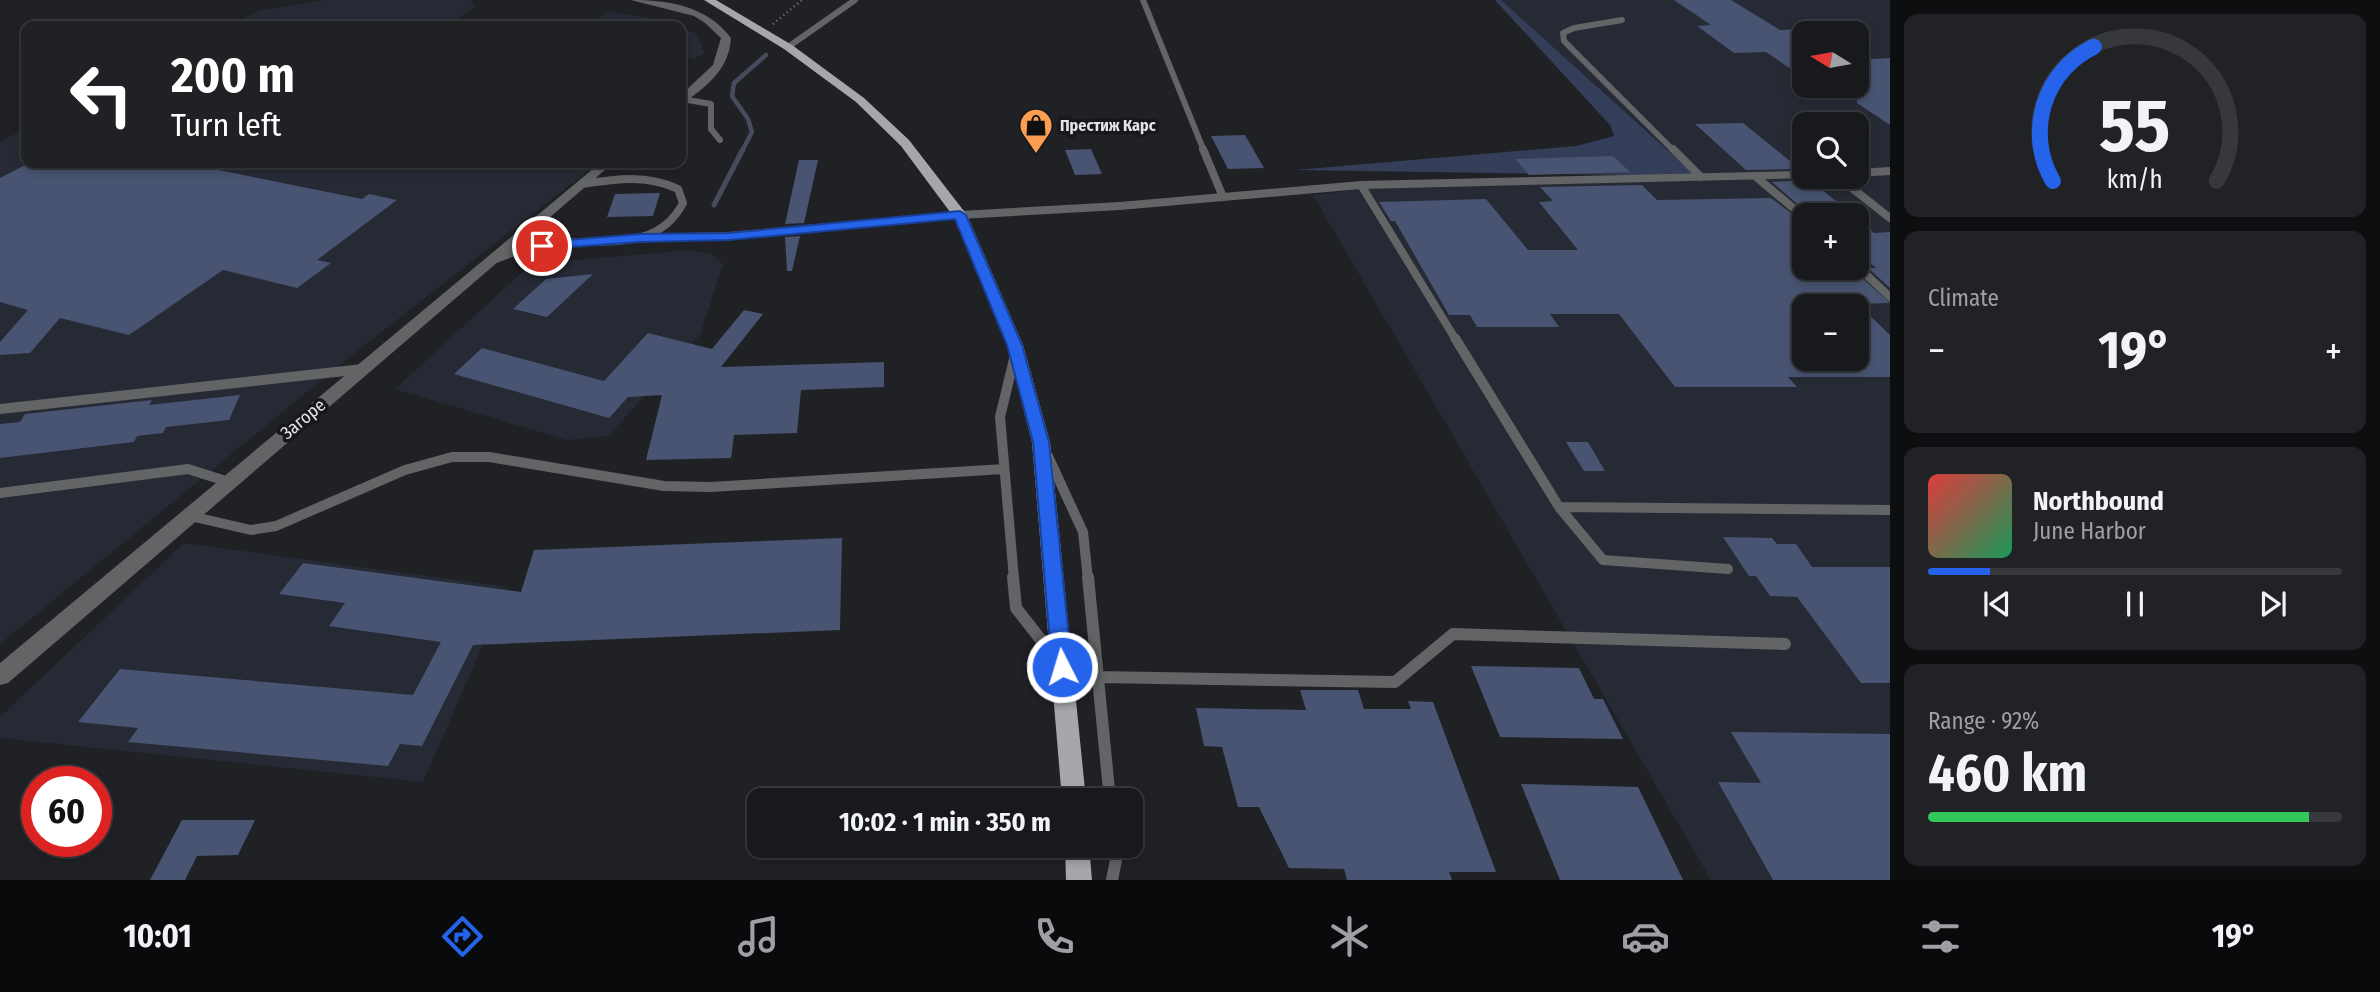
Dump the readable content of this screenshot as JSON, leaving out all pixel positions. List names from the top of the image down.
{
  "streets": {
    "street": ["Загоре"]
  },
  "places": {
    "shop": ["Престиж Карс"]
  },
  "north": "left",
  "page": {
    "map_buttons": ["+", "−"],
    "turn": ["200 m", "Turn left"],
    "tile": [
      "Climate",
      ["Range · 92%", "460 km"]
    ],
    "heat": ["−", "19°", "+"],
    "song": ["Northbound", "June Harbor"],
    "limit": "60",
    "trip": "10:02 · 1 min · 350 m",
    "tabs": ["10:01", "19°"],
    "gauge": ["55", "km/h"]
  }
}
